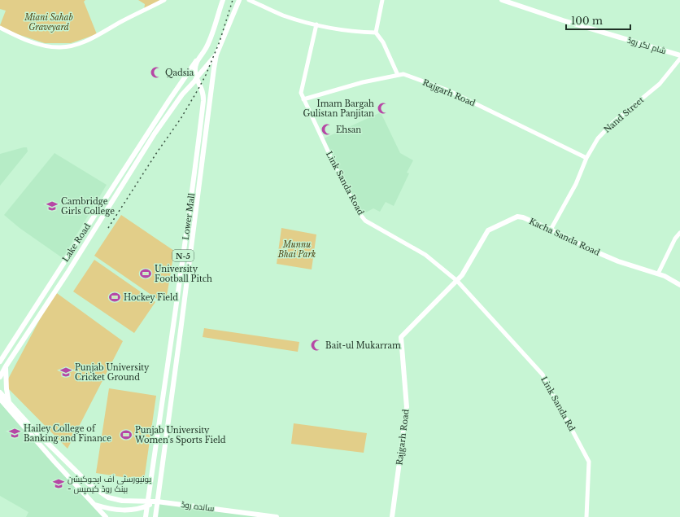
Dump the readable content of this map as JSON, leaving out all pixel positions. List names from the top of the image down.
{
  "streets": {
    "main road": [
      "شام نگر روڈ",
      "Rajgarh Road",
      "Lower Mall",
      "Kacha Sanda Road",
      "Lake Road",
      "N-5",
      "ساندہ روڈ"
    ],
    "street": ["Nand Street", "Link Sanda Road", "Link Sanda Rd"]
  },
  "crossings": [
    ["Rajgarh Road", "Nand Street"],
    ["Rajgarh Road", "Link Sanda Road"],
    ["Rajgarh Road", "Kacha Sanda Road"],
    ["Nand Street", "Kacha Sanda Road"],
    ["Link Sanda Road", "Kacha Sanda Road"],
    ["Link Sanda Road", "Link Sanda Rd"],
    ["Lower Mall", "Lake Road"],
    ["Lower Mall", "ساندہ روڈ"],
    ["Kacha Sanda Road", "Link Sanda Rd"]
  ],
  "parks": ["Miani Sahab Graveyard", "Munnu Bhai Park"],
  "places": {
    "mosque": [
      "Qadsia",
      "Imam Bargah Gulistan Panjitan",
      "Ehsan",
      "Bait-ul Mukarram"
    ],
    "school or university": [
      "Cambridge Girls College",
      "Punjab University Cricket Ground",
      "Hailey College of Banking and Finance",
      "یونیورسٹی آف ایجوکیشن - بینک روڈ کیمپس"
    ],
    "sports": ["University Football Pitch", "Hockey Field", "Punjab University Women's Sports Field"]
  },
  "scale_bar": "100 m"
}
